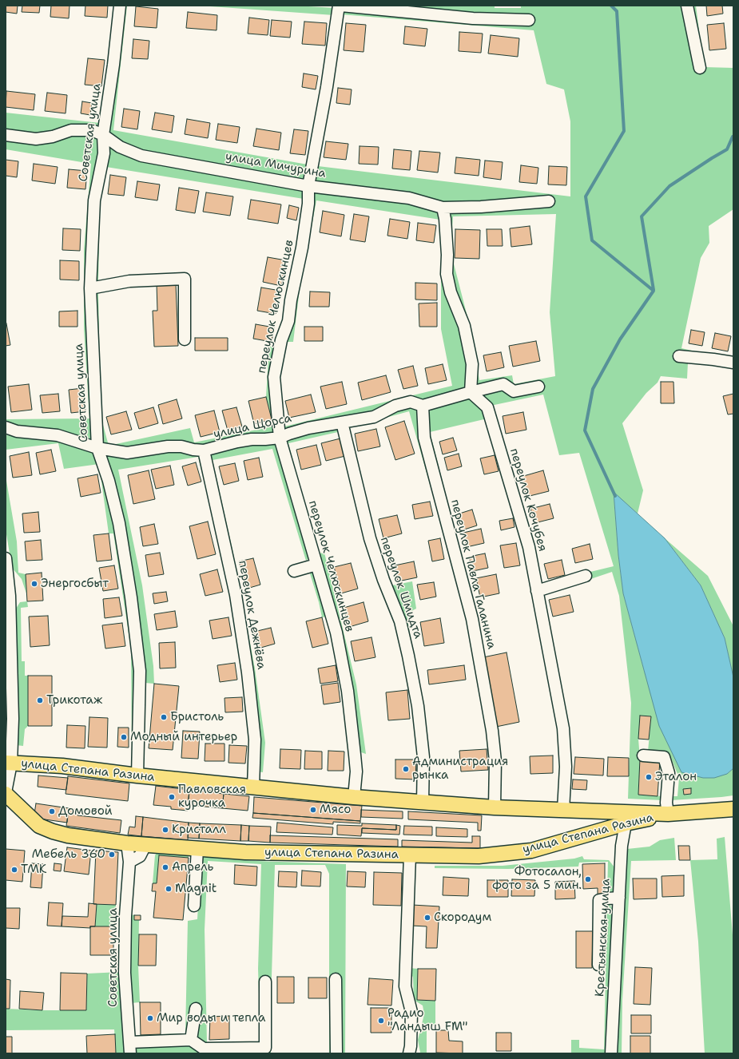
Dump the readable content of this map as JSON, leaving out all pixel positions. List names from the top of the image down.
{
  "streets": {
    "main road": ["улица Степана Разина"],
    "street": [
      "Советская улица",
      "улица Мичурина",
      "переулок Челюскинцев",
      "улица Щорса",
      "переулок Кочубея",
      "переулок Павла Галанина",
      "переулок Шмидта",
      "переулок Дежнёва",
      "Крестьянская улица"
    ]
  },
  "crossings": [
    ["Советская улица", "улица Мичурина"],
    ["Советская улица", "улица Щорса"],
    ["Советская улица", "улица Степана Разина"],
    ["улица Мичурина", "переулок Челюскинцев"],
    ["переулок Челюскинцев", "улица Щорса"],
    ["переулок Челюскинцев", "улица Степана Разина"],
    ["улица Щорса", "переулок Кочубея"],
    ["улица Щорса", "переулок Павла Галанина"],
    ["улица Щорса", "переулок Шмидта"],
    ["улица Щорса", "переулок Дежнёва"],
    ["переулок Кочубея", "улица Степана Разина"],
    ["переулок Павла Галанина", "улица Степана Разина"],
    ["переулок Шмидта", "улица Степана Разина"],
    ["переулок Дежнёва", "улица Степана Разина"],
    ["улица Степана Разина", "Крестьянская улица"]
  ],
  "places": [
    "Энергосбыт",
    "Трикотаж",
    "Бристоль",
    "Модный интерьер",
    "Администрация рынка",
    "Эталон",
    "Павловская курочка",
    "Мясо",
    "Домовой",
    "Кристалл",
    "Мебель 360",
    "Апрель",
    "ТМК",
    "Фотосалон, фото за 5 мин.",
    "Magnit",
    "Скородум",
    "Мир воды и тепла",
    "Радио \"Ландыш FM\""
  ]
}
